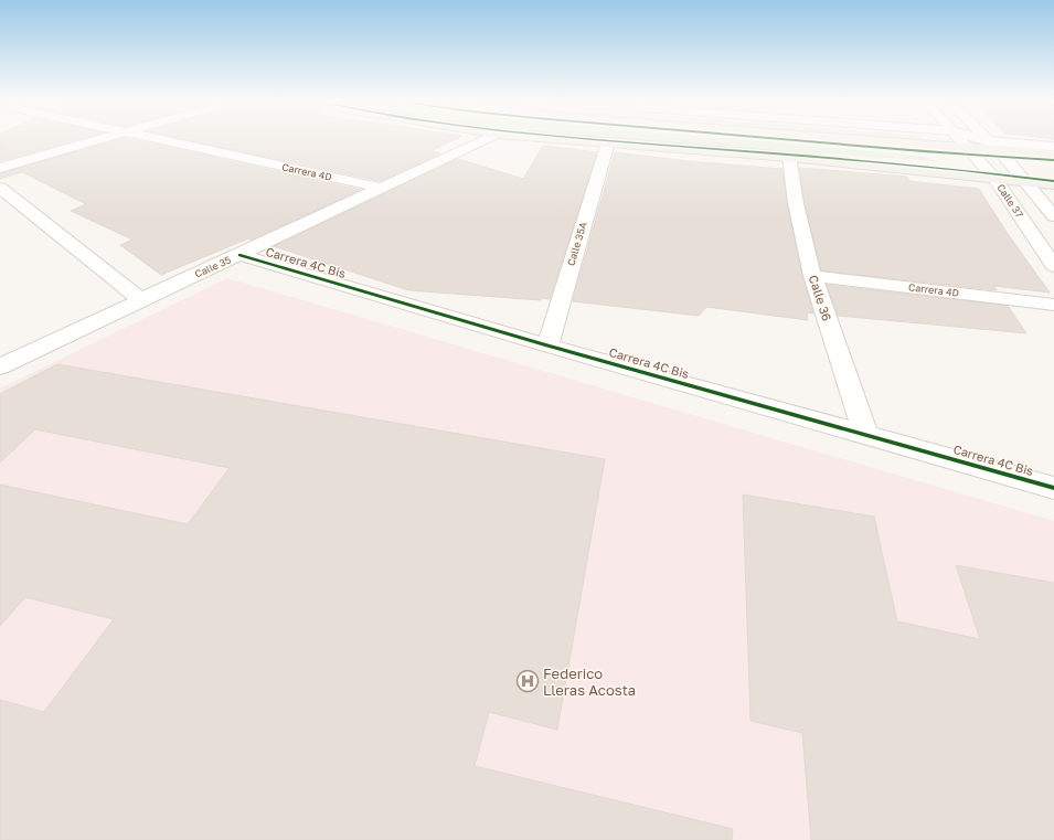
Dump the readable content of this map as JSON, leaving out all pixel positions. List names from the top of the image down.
{
  "streets": {
    "street": [
      "Carrera 4D",
      "Calle 37",
      "Calle 35A",
      "Carrera 4C Bis",
      "Calle 35",
      "Calle 36"
    ]
  },
  "crossings": [
    ["Carrera 4D", "Calle 35"],
    ["Carrera 4D", "Calle 36"],
    ["Calle 35A", "Carrera 4C Bis"],
    ["Carrera 4C Bis", "Calle 35"],
    ["Carrera 4C Bis", "Calle 36"]
  ],
  "places": {
    "hospital": ["Federico Lleras Acosta"]
  }
}
